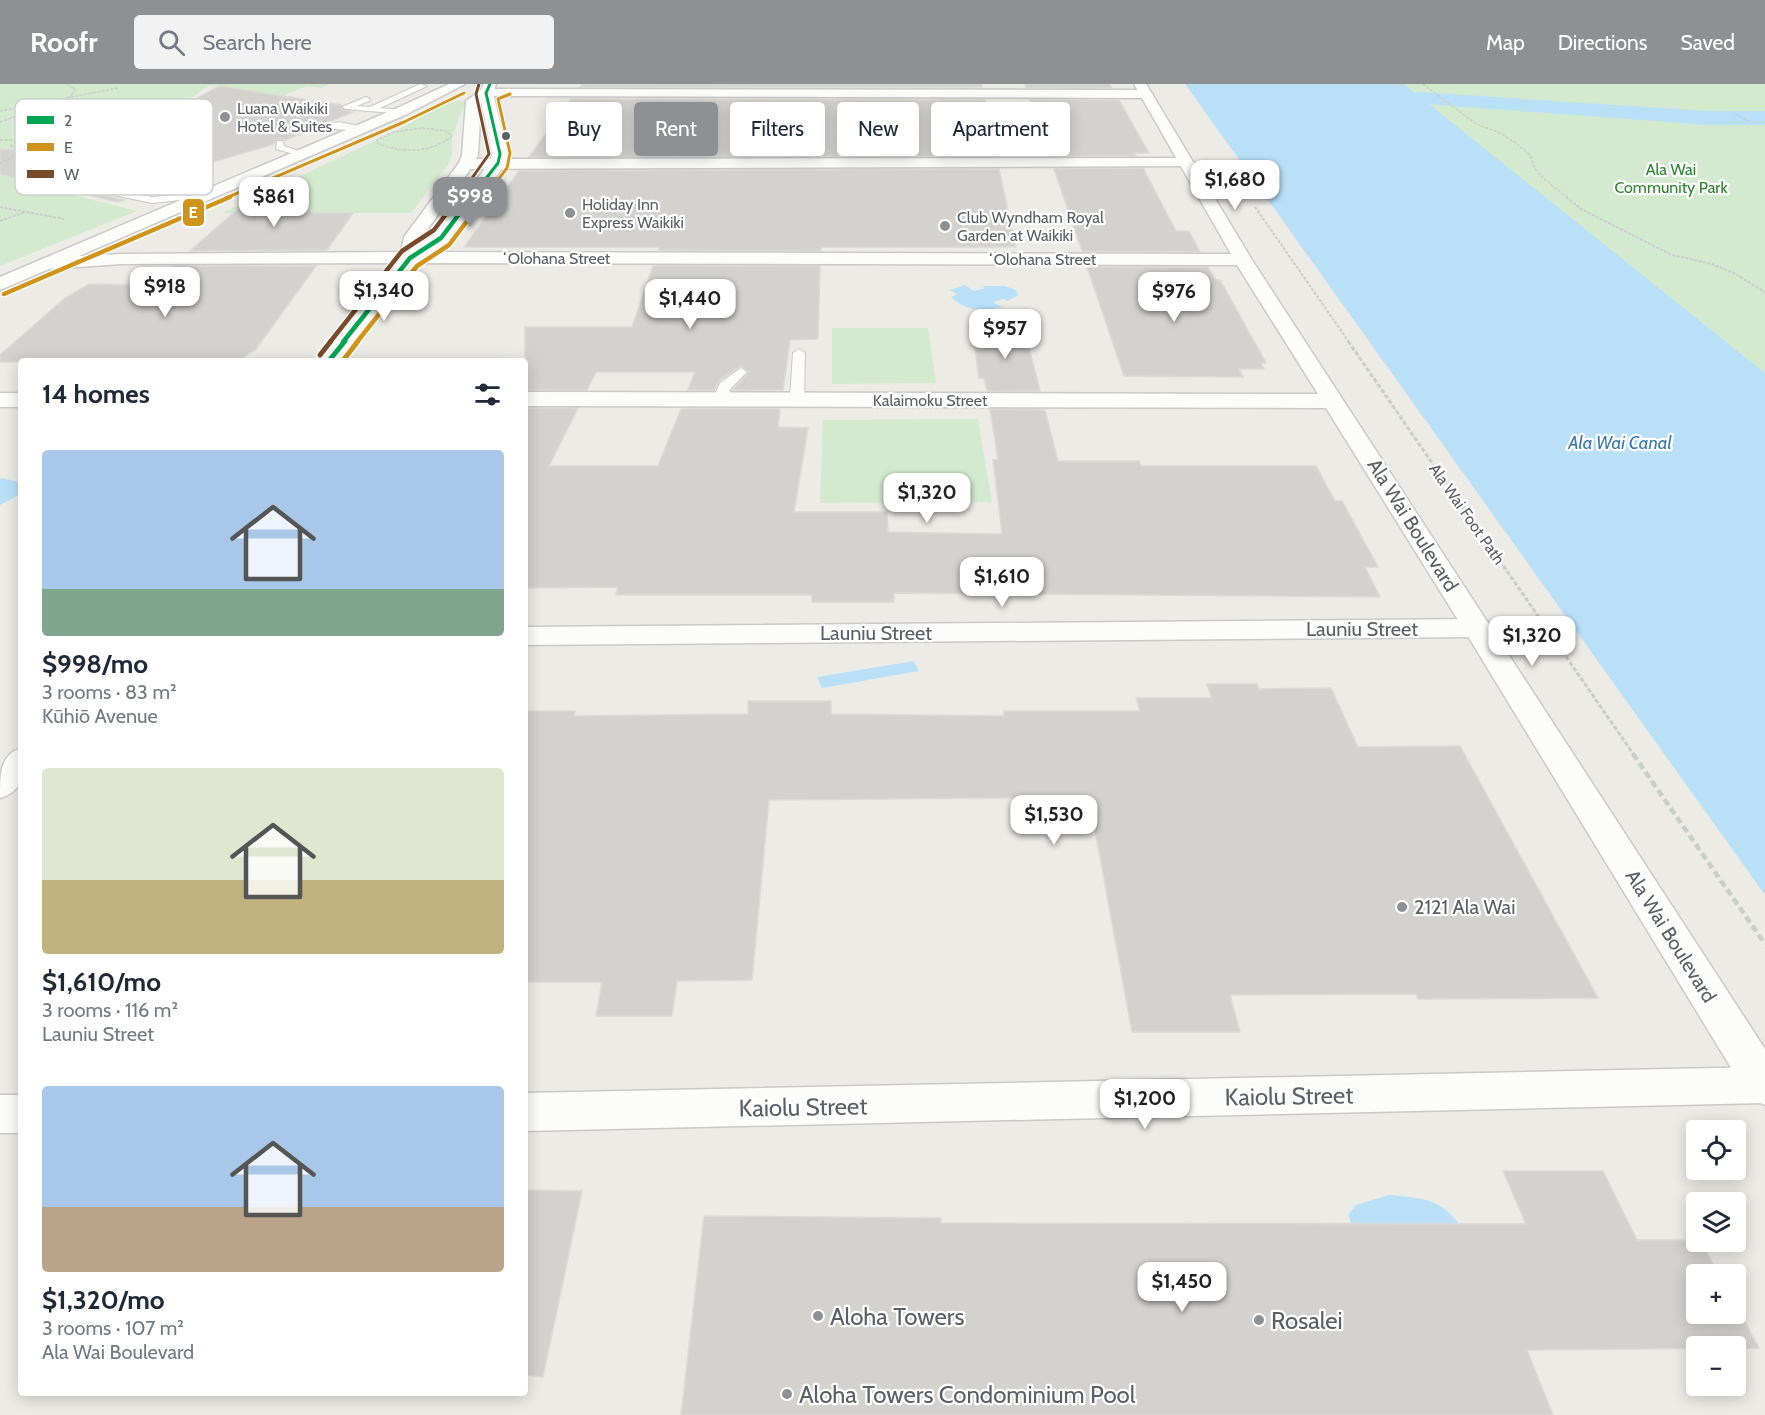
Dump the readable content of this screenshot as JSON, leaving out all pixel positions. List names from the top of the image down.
{
  "streets": {
    "street": [
      "ʻOlohana Street",
      "Kalaimoku Street",
      "Ala Wai Boulevard",
      "Launiu Street",
      "Kaiolu Street"
    ],
    "path": ["Ala Wai Foot Path"]
  },
  "crossings": [
    ["ʻOlohana Street", "Ala Wai Boulevard"],
    ["Kalaimoku Street", "Ala Wai Boulevard"],
    ["Ala Wai Boulevard", "Launiu Street"],
    ["Ala Wai Boulevard", "Kaiolu Street"]
  ],
  "water": ["Ala Wai Canal"],
  "parks": ["Ala Wai Community Park"],
  "places": [
    "Luana Waikiki Hotel & Suites",
    "Holiday Inn Express Waikiki",
    "Club Wyndham Royal Garden at Waikiki",
    "2121 Ala Wai",
    "Aloha Towers",
    "Rosalei",
    "Aloha Towers Condominium Pool"
  ],
  "lines": ["transit line 2", "transit line W", "transit line E"],
  "legend": ["2", "E", "W"],
  "page": {
    "header": "Roofr",
    "search": "Search here",
    "nav": ["Map", "Directions", "Saved"],
    "chip": [
      "Buy",
      "Rent",
      "Filters",
      "New",
      "Apartment"
    ],
    "price": [
      "$1,680",
      "$861",
      "$998",
      "$918",
      "$1,340",
      "$976",
      "$1,440",
      "$957",
      "$1,320",
      "$1,610",
      "$1,320",
      "$1,530",
      "$1,200",
      "$1,450"
    ],
    "heading": "14 homes",
    "list": [
      {
        "name": "$998/mo",
        "note": "3 rooms · 83 m² · Kūhiō Avenue"
      },
      {
        "name": "$1,610/mo",
        "note": "3 rooms · 116 m² · Launiu Street"
      },
      {
        "name": "$1,320/mo",
        "note": "3 rooms · 107 m² · Ala Wai Boulevard"
      }
    ],
    "map_buttons": ["+", "−"]
  }
}
